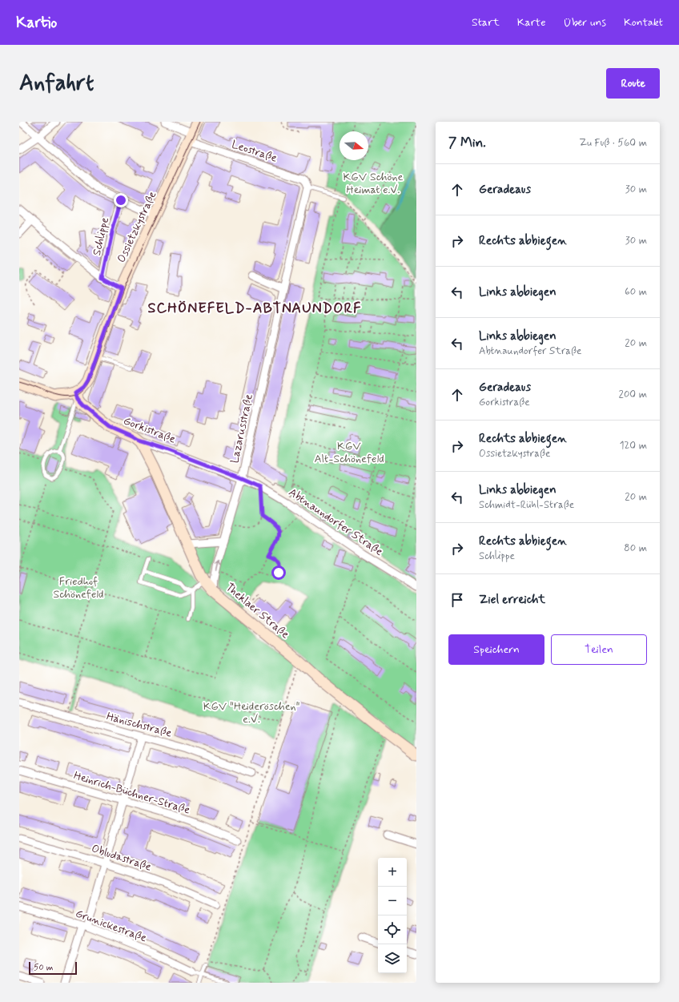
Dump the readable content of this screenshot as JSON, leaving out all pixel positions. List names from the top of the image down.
{
  "streets": {
    "main road": ["Ossietzkystraße", "Gorkistraße", "Theklaer Straße"],
    "street": [
      "Leostraße",
      "Schlippe",
      "Lazarusstraße",
      "Abtnaundorfer Straße",
      "Hänischstraße",
      "Heinrich-Büchner-Straße",
      "Obludastraße",
      "Grunickestraße"
    ]
  },
  "crossings": [
    ["Leostraße", "Ossietzkystraße"],
    ["Leostraße", "Lazarusstraße"],
    ["Ossietzkystraße", "Gorkistraße"],
    ["Lazarusstraße", "Gorkistraße"],
    ["Lazarusstraße", "Abtnaundorfer Straße"],
    ["Lazarusstraße", "Theklaer Straße"],
    ["Gorkistraße", "Abtnaundorfer Straße"],
    ["Gorkistraße", "Theklaer Straße"]
  ],
  "districts": ["SCHÖNEFELD-ABTNAUNDORF"],
  "parks": [
    "KGV Schöne Heimat e.V.",
    "KGV Alt-Schönefeld",
    "Friedhof Schönefeld",
    "KGV \"Heideröschen\" e.V."
  ],
  "scale_bar": "50 m",
  "north": "right",
  "page": {
    "header": "Kartio",
    "nav": [
      "Start",
      "Karte",
      "Über uns",
      "Kontakt"
    ],
    "buttons": [
      "Route",
      ["Speichern", "Teilen"]
    ],
    "title": "Anfahrt",
    "heading": ["7 Min.", "Zu Fuß · 560 m"],
    "list": [
      ["Geradeaus", "30 m"],
      ["Rechts abbiegen", "30 m"],
      ["Links abbiegen", "60 m"],
      ["Links abbiegen", "Abtnaundorfer Straße", "20 m"],
      ["Geradeaus", "Gorkistraße", "200 m"],
      ["Rechts abbiegen", "Ossietzkystraße", "120 m"],
      ["Links abbiegen", "Schmidt-Rühl-Straße", "20 m"],
      ["Rechts abbiegen", "Schlippe", "80 m"],
      "Ziel erreicht"
    ],
    "map_buttons": ["+", "−"],
    "scale": "50 m"
  }
}
